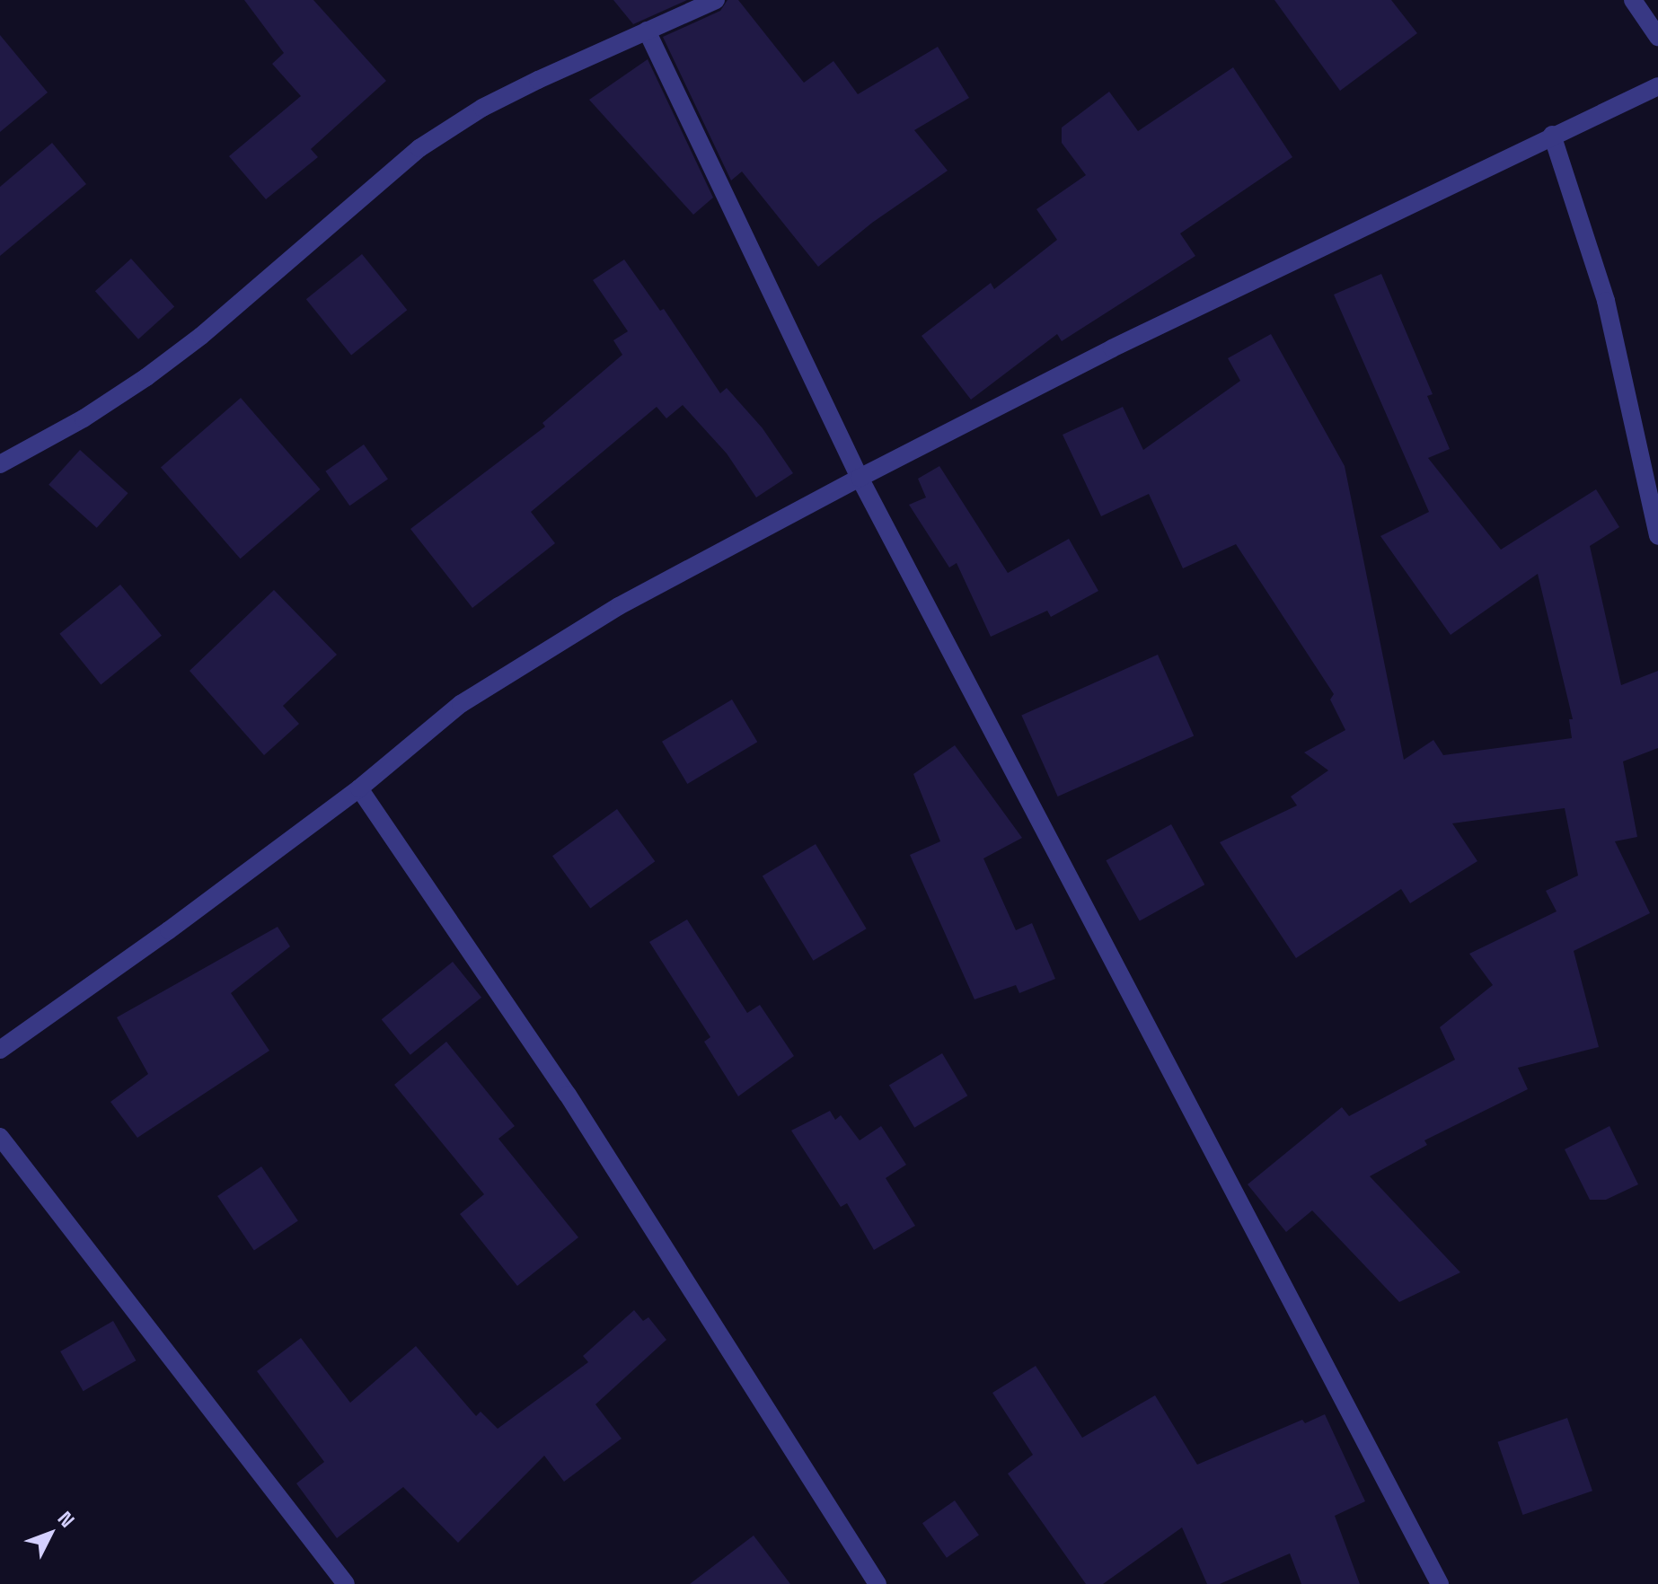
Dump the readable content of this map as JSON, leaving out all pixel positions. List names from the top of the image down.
{
  "north": "top right"
}
